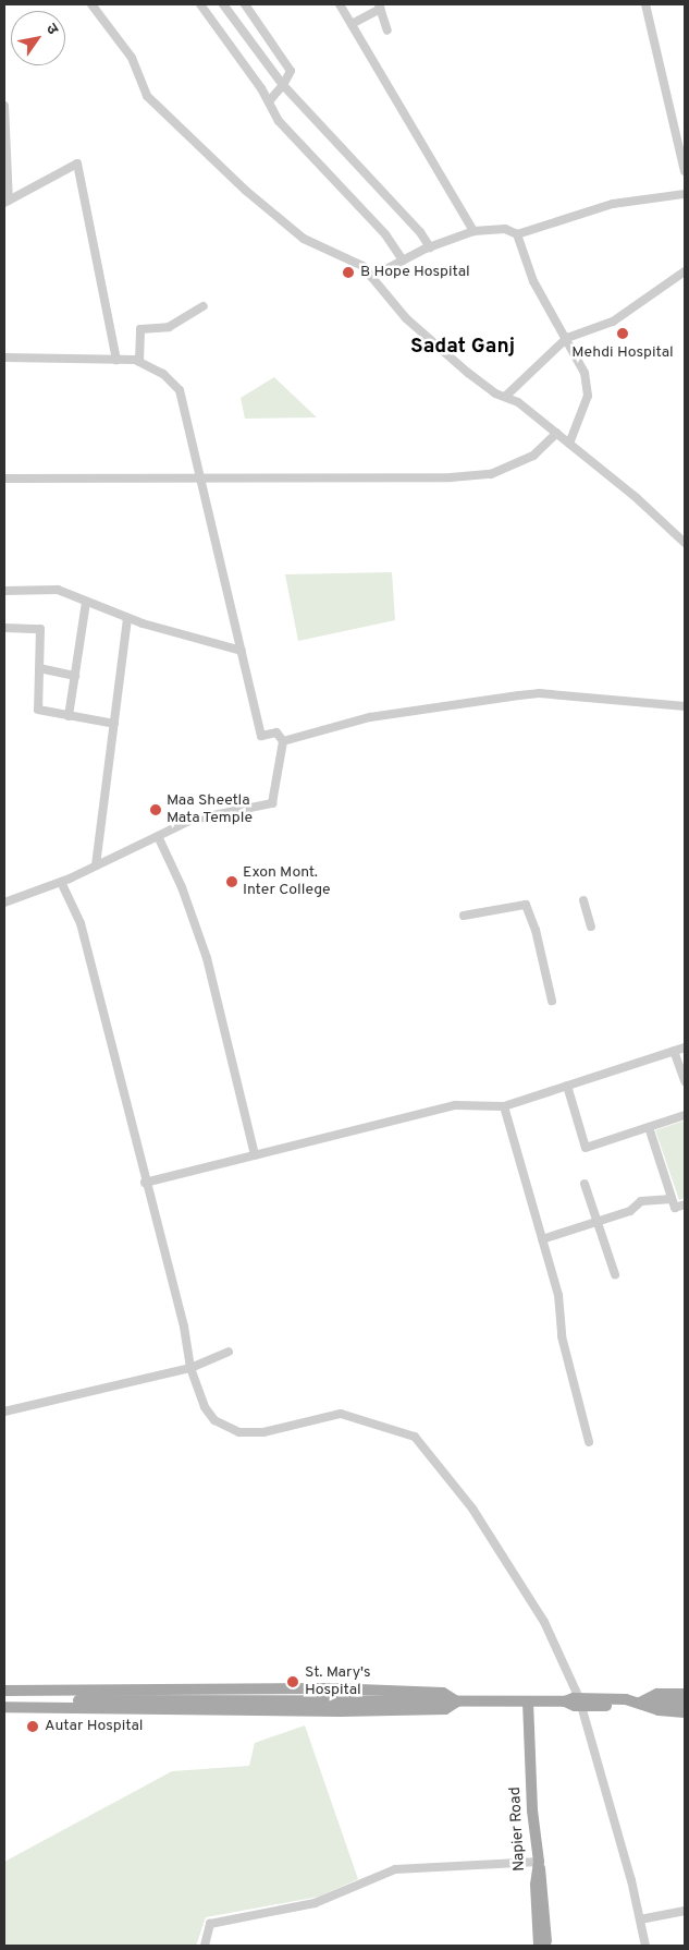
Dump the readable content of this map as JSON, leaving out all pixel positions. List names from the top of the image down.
{
  "streets": {
    "main road": ["Napier Road"]
  },
  "districts": ["Sadat Ganj"],
  "places": [
    "B Hope Hospital",
    "Mehdi Hospital",
    "Maa Sheetla Mata Temple",
    "Exon Mont. Inter College",
    "St. Mary's Hospital",
    "Autar Hospital"
  ],
  "north": "top right"
}
